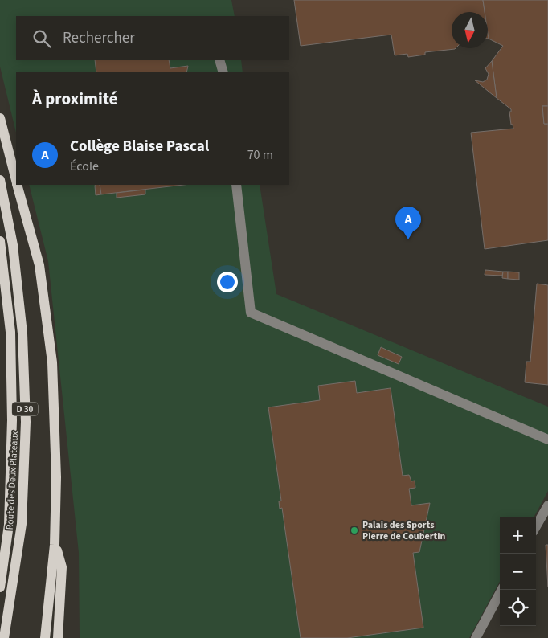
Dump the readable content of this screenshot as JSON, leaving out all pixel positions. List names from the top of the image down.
{
  "streets": {
    "main road": ["D 30", "Route des Deux Plateaux"]
  },
  "places": ["Palais des Sports Pierre de Coubertin"],
  "north": "bottom",
  "page": {
    "search": "Rechercher",
    "heading": "À proximité",
    "list": [
      {
        "mark": "A",
        "name": "Collège Blaise Pascal",
        "note": "École",
        "value": "70 m"
      }
    ],
    "pins": "A",
    "map_buttons": ["+", "−"]
  }
}
